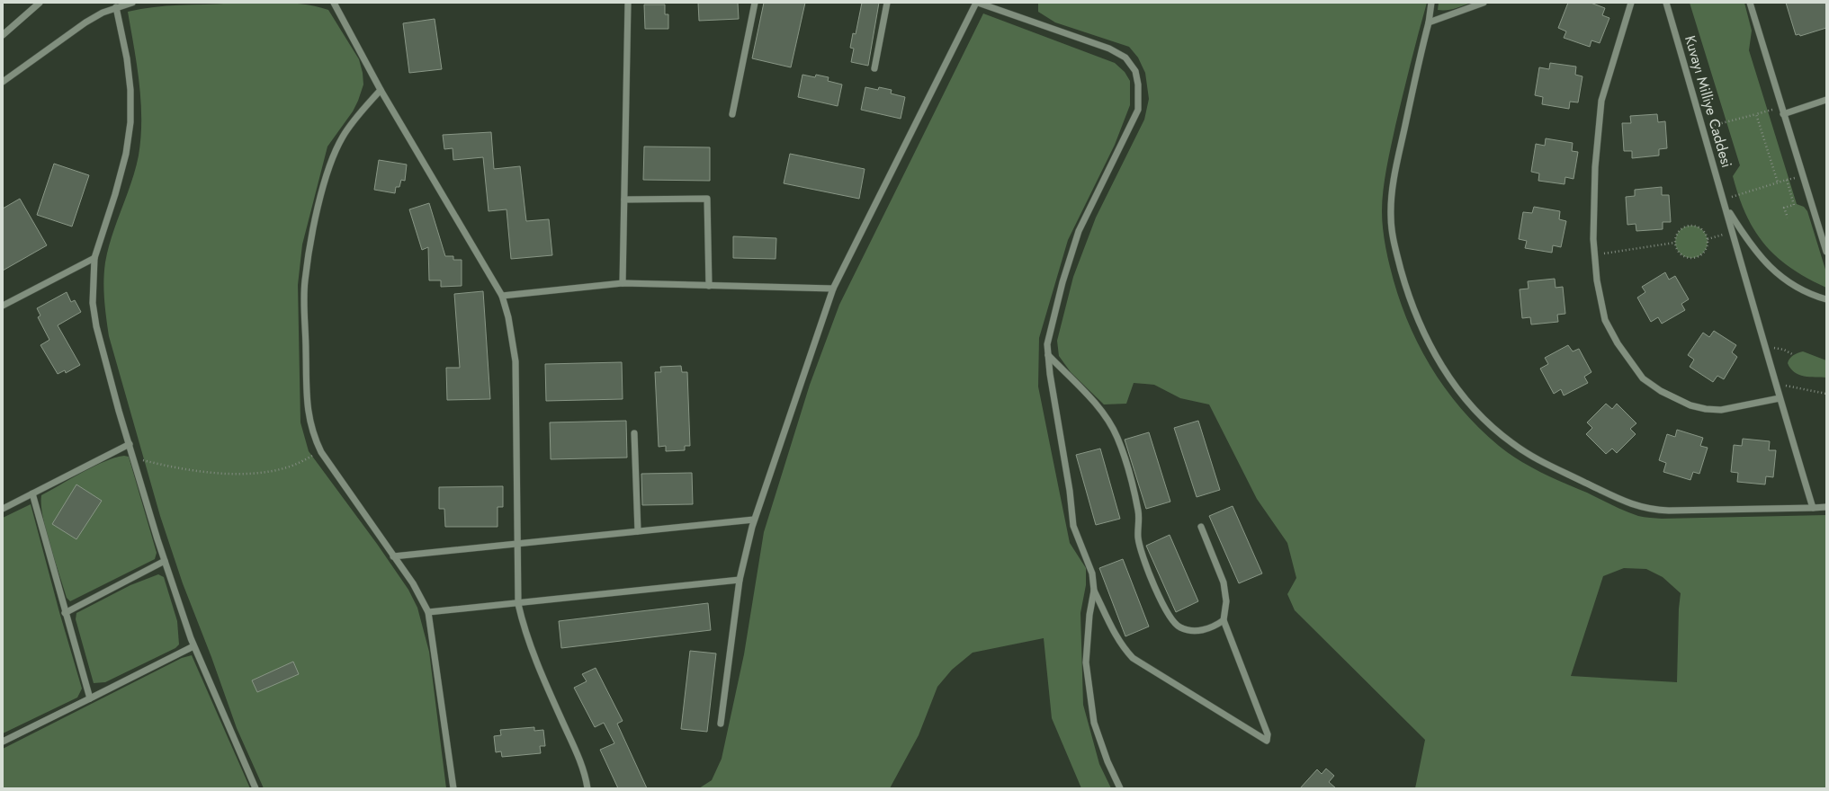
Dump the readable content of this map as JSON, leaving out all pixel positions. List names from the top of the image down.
{
  "streets": {
    "street": ["Kuvayı Milliye Caddesi"]
  }
}
